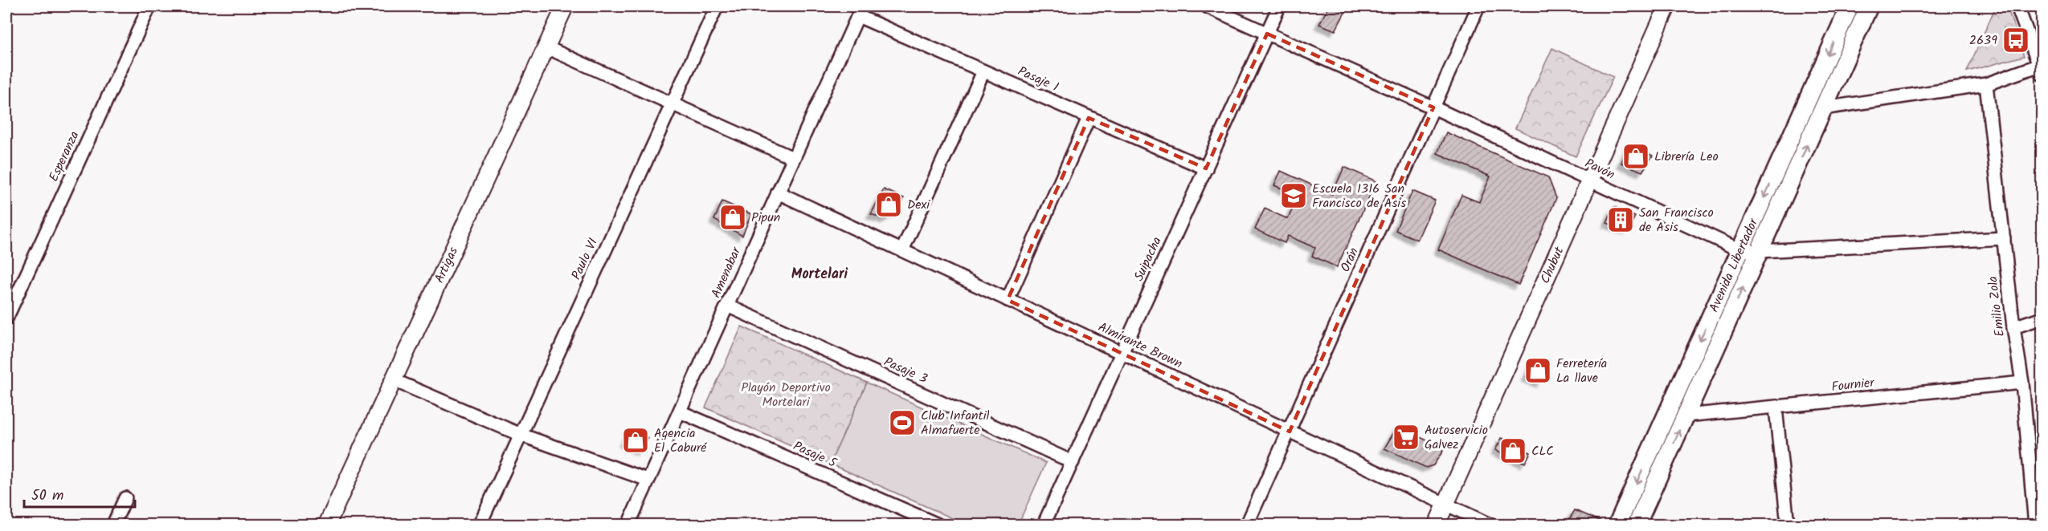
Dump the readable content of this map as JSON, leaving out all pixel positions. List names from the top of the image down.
{
  "streets": {
    "main road": ["Avenida Libertador"],
    "street": [
      "Pasaje 1",
      "Esperanza",
      "Pavón",
      "Paulo VI",
      "Suipacha",
      "Orán",
      "Artigas",
      "Chubut",
      "Amenabar",
      "Emilio Zola",
      "Almirante Brown",
      "Pasaje 3",
      "Fournier",
      "Pasaje 5"
    ]
  },
  "crossings": [
    ["Pasaje 1", "Suipacha"],
    ["Pasaje 1", "Amenabar"],
    ["Pavón", "Suipacha"],
    ["Pavón", "Orán"],
    ["Pavón", "Chubut"],
    ["Pavón", "Avenida Libertador"],
    ["Pavón", "Emilio Zola"],
    ["Suipacha", "Almirante Brown"],
    ["Suipacha", "Pasaje 3"],
    ["Orán", "Almirante Brown"],
    ["Chubut", "Almirante Brown"],
    ["Avenida Libertador", "Fournier"],
    ["Amenabar", "Almirante Brown"],
    ["Amenabar", "Pasaje 3"],
    ["Amenabar", "Pasaje 5"],
    ["Emilio Zola", "Fournier"]
  ],
  "districts": ["Mortelari"],
  "parks": ["Playón Deportivo Mortelari"],
  "places": {
    "bus stop": ["2639"],
    "shop": [
      "Librería Leo",
      "Dexi",
      "Pipun",
      "Ferretería La llave",
      "Agencia El Caburé",
      "CLC"
    ],
    "school or university": ["Escuela 1316 San Francisco de Asis"],
    "building": ["San Francisco de Asis"],
    "sports": ["Club Infantil Almafuerte"],
    "supermarket": ["Autoservicio Galvez"]
  },
  "scale_bar": "50 m"
}
